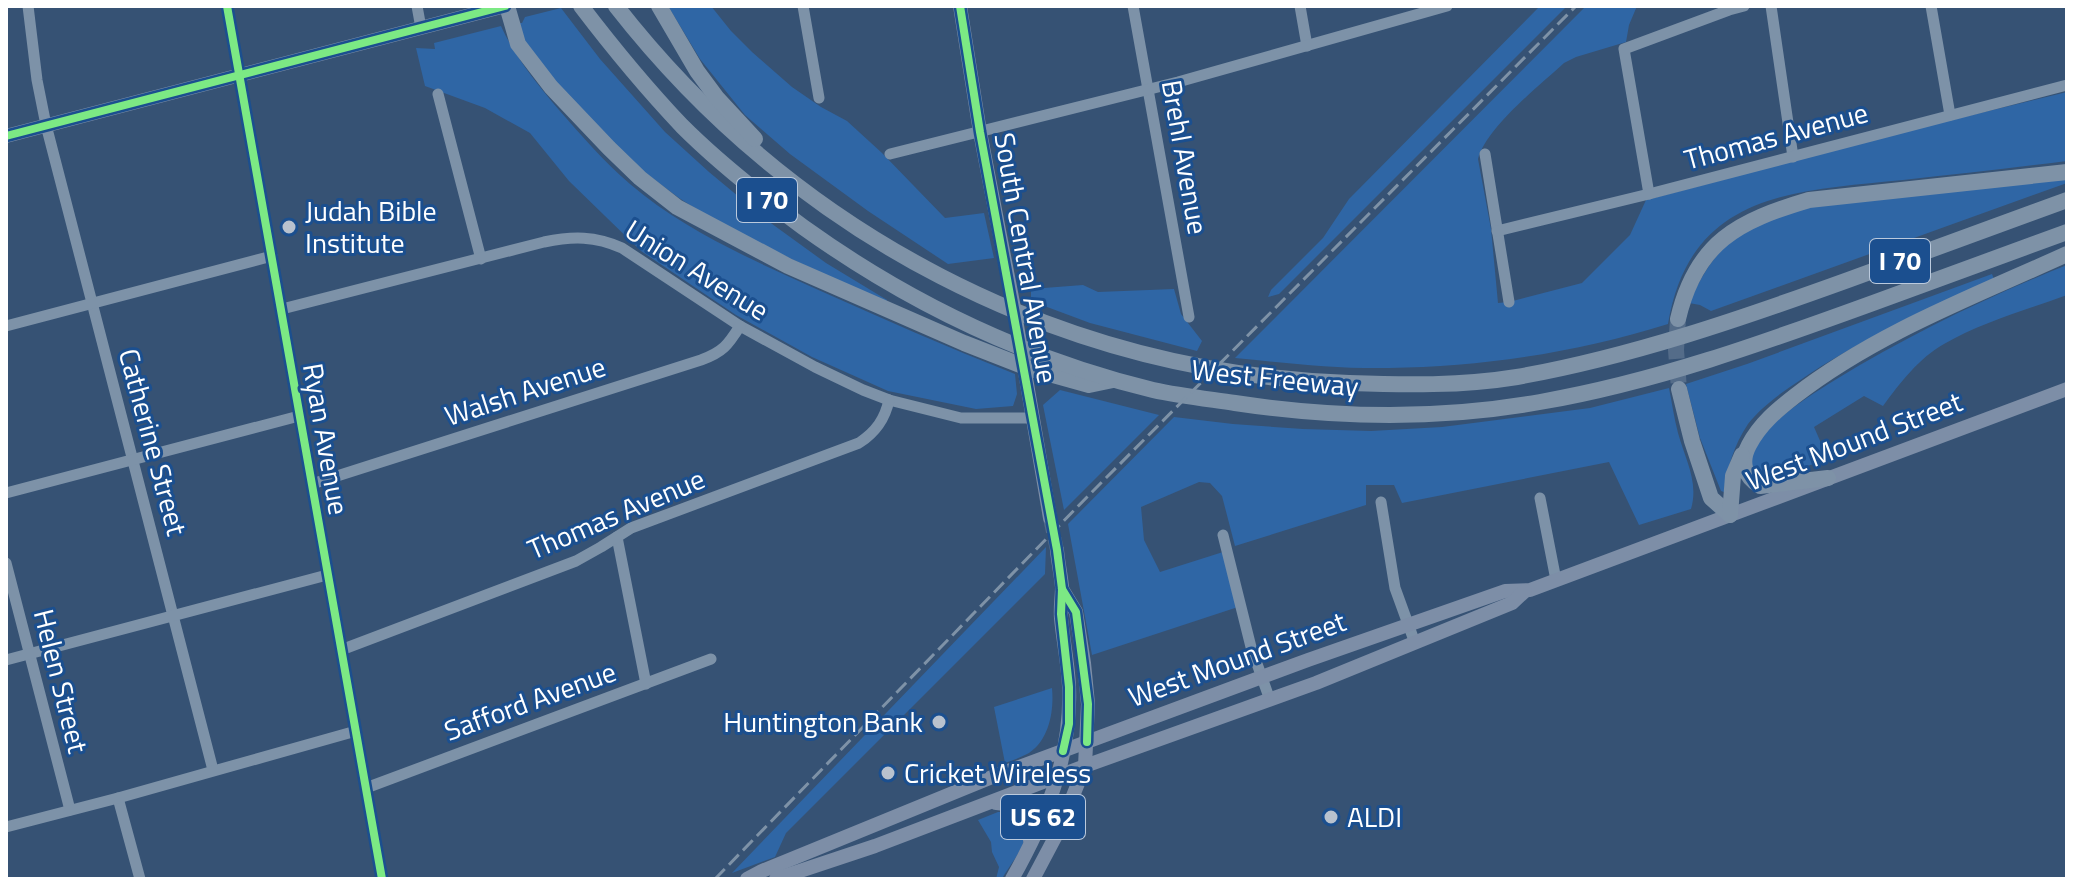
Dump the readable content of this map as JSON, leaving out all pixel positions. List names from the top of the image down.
{
  "streets": {
    "highway": ["I 70", "West Freeway"],
    "main road": ["South Central Avenue", "West Mound Street", "US 62"],
    "street": [
      "Thomas Avenue",
      "Brehl Avenue",
      "Union Avenue",
      "Walsh Avenue",
      "Ryan Avenue",
      "Catherine Street",
      "Helen Street",
      "Safford Avenue"
    ]
  },
  "crossings": [
    ["Thomas Avenue", "Union Avenue"],
    ["Thomas Avenue", "Ryan Avenue"],
    ["South Central Avenue", "Union Avenue"],
    ["Union Avenue", "Walsh Avenue"],
    ["Union Avenue", "Ryan Avenue"],
    ["Walsh Avenue", "Ryan Avenue"],
    ["Ryan Avenue", "Safford Avenue"],
    ["West Mound Street", "US 62"]
  ],
  "places": [
    "Judah Bible Institute",
    "Huntington Bank",
    "Cricket Wireless",
    "ALDI"
  ]
}
